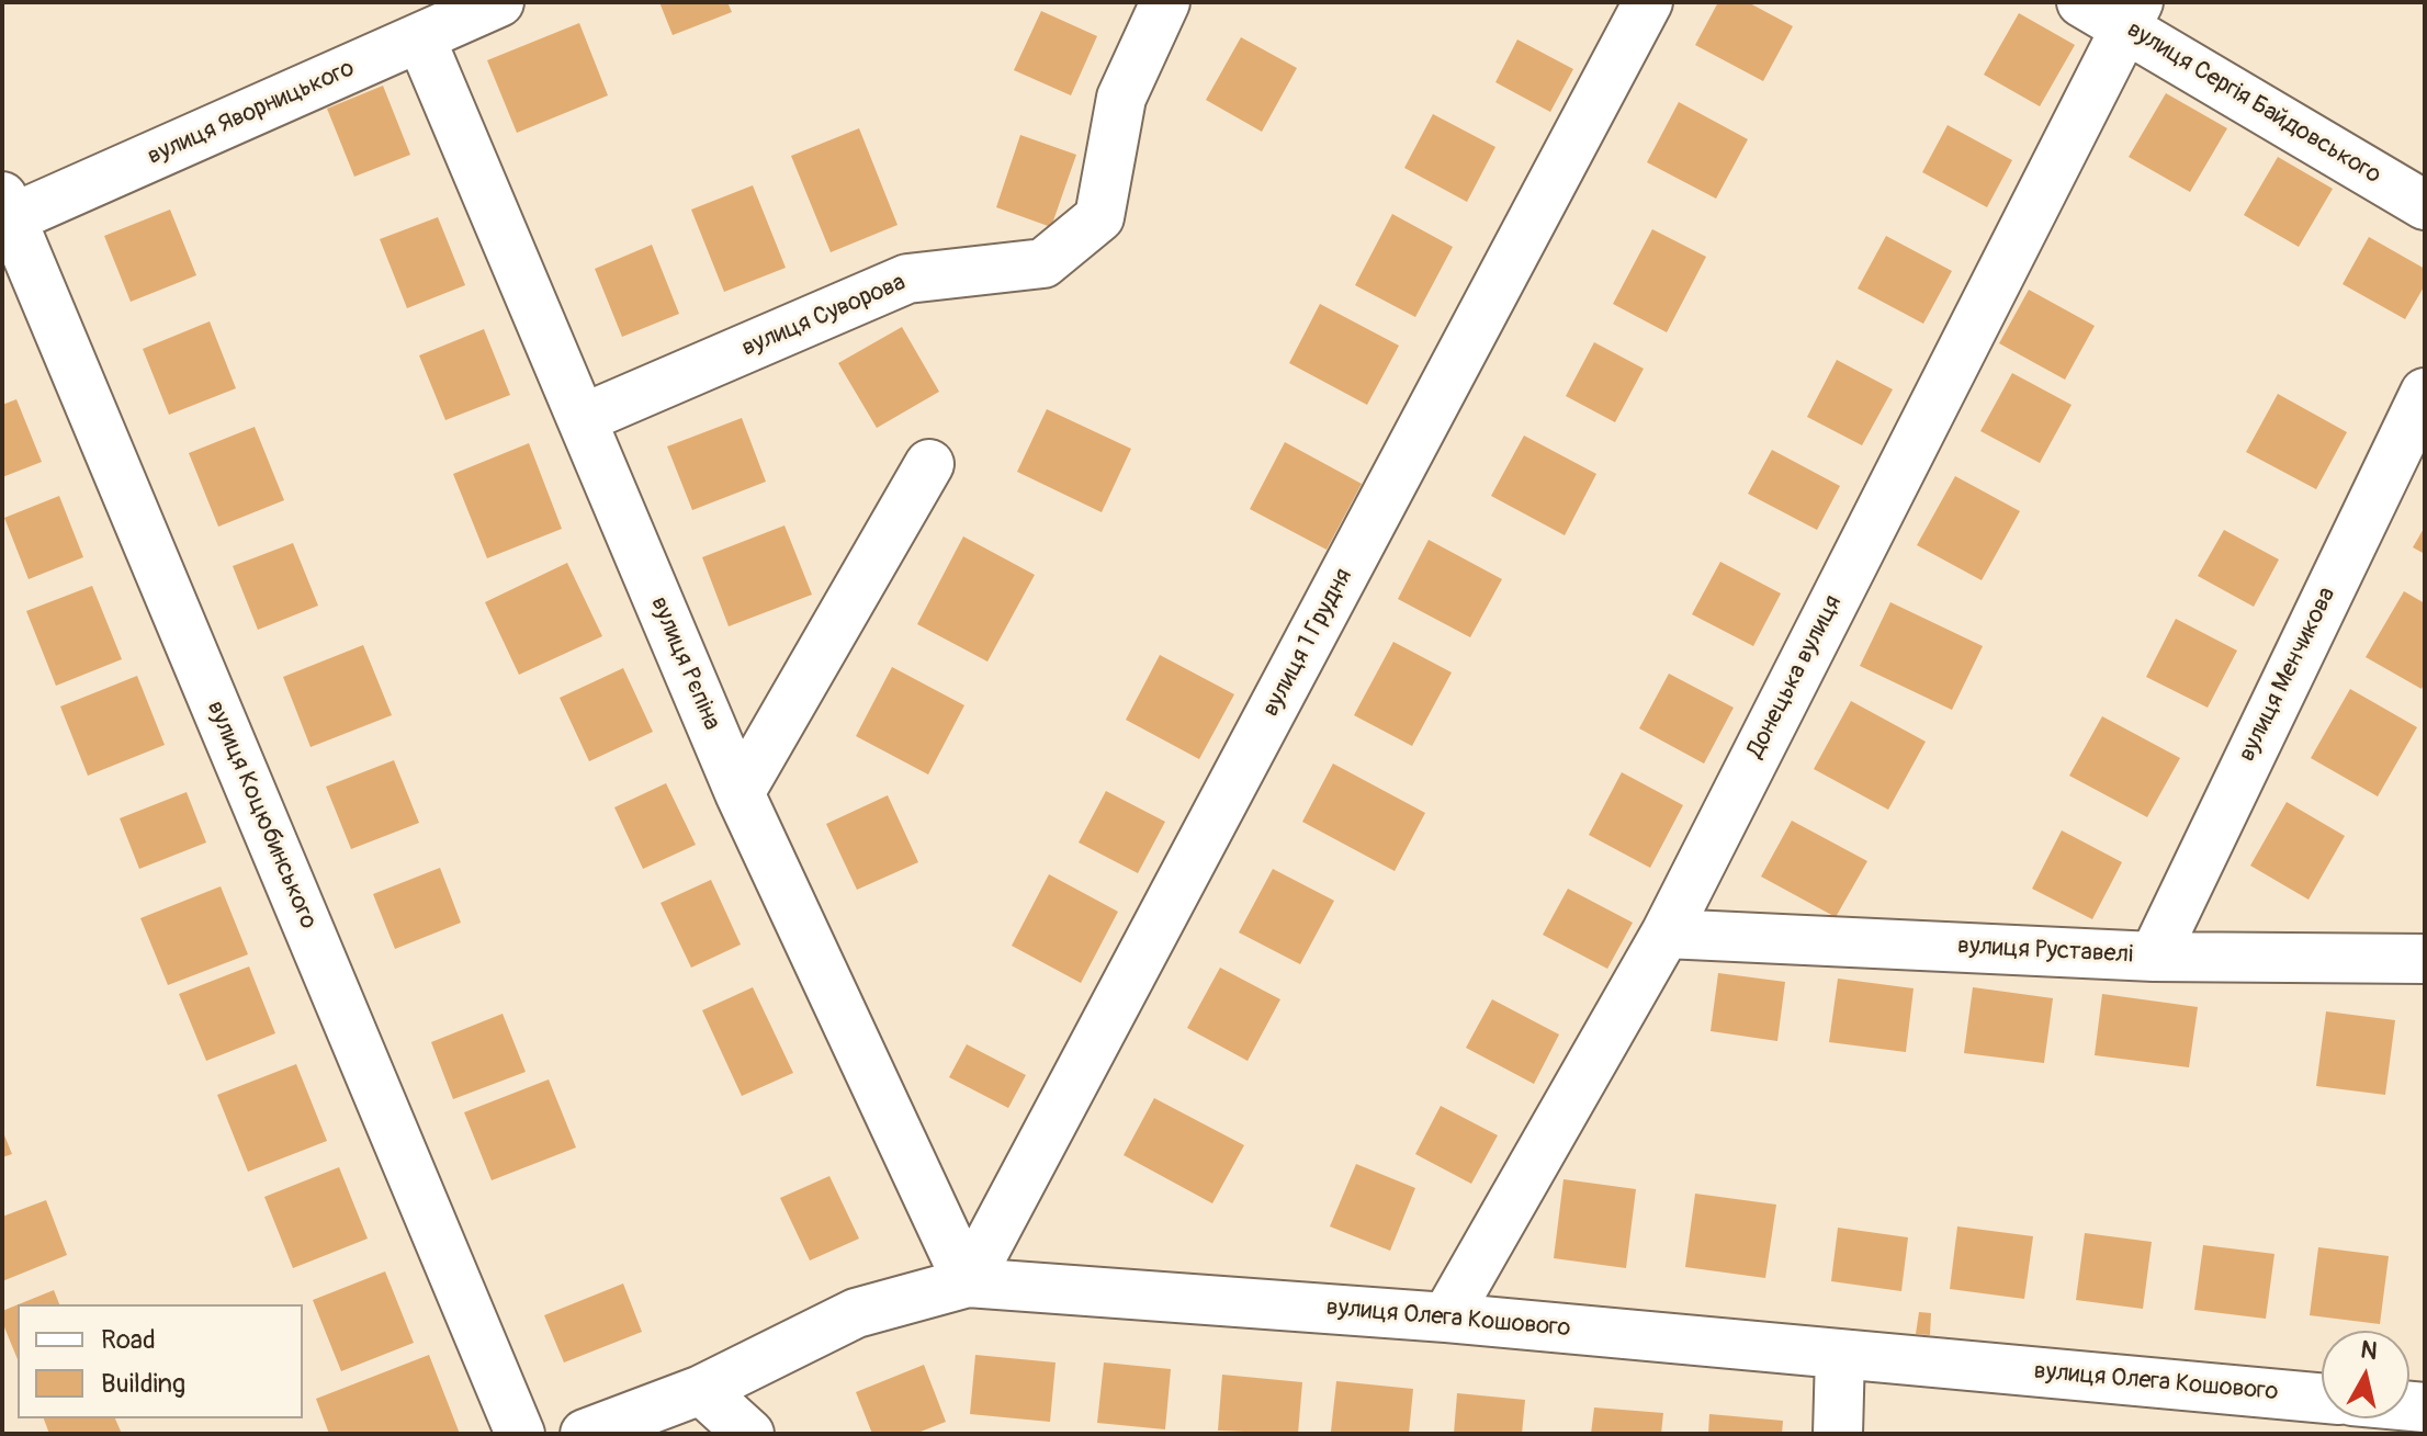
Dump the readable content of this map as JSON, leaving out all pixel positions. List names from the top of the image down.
{
  "streets": {
    "street": [
      "вулиця Сергія Байдовського",
      "вулиця Яворницького",
      "вулиця Суворова",
      "вулиця 1 Грудня",
      "вулиця Рєпіна",
      "вулиця Менчикова",
      "Донецька вулиця",
      "вулиця Коцюбинського",
      "вулиця Руставелі",
      "вулиця Олега Кошового"
    ]
  },
  "crossings": [
    ["вулиця Сергія Байдовського", "Донецька вулиця"],
    ["вулиця Яворницького", "вулиця Рєпіна"],
    ["вулиця Яворницького", "вулиця Коцюбинського"],
    ["вулиця Суворова", "вулиця Рєпіна"],
    ["вулиця 1 Грудня", "вулиця Рєпіна"],
    ["вулиця 1 Грудня", "вулиця Олега Кошового"],
    ["вулиця Рєпіна", "вулиця Олега Кошового"],
    ["вулиця Менчикова", "вулиця Руставелі"],
    ["Донецька вулиця", "вулиця Руставелі"],
    ["Донецька вулиця", "вулиця Олега Кошового"]
  ],
  "legend": ["Road", "Building"],
  "north": "top"
}
